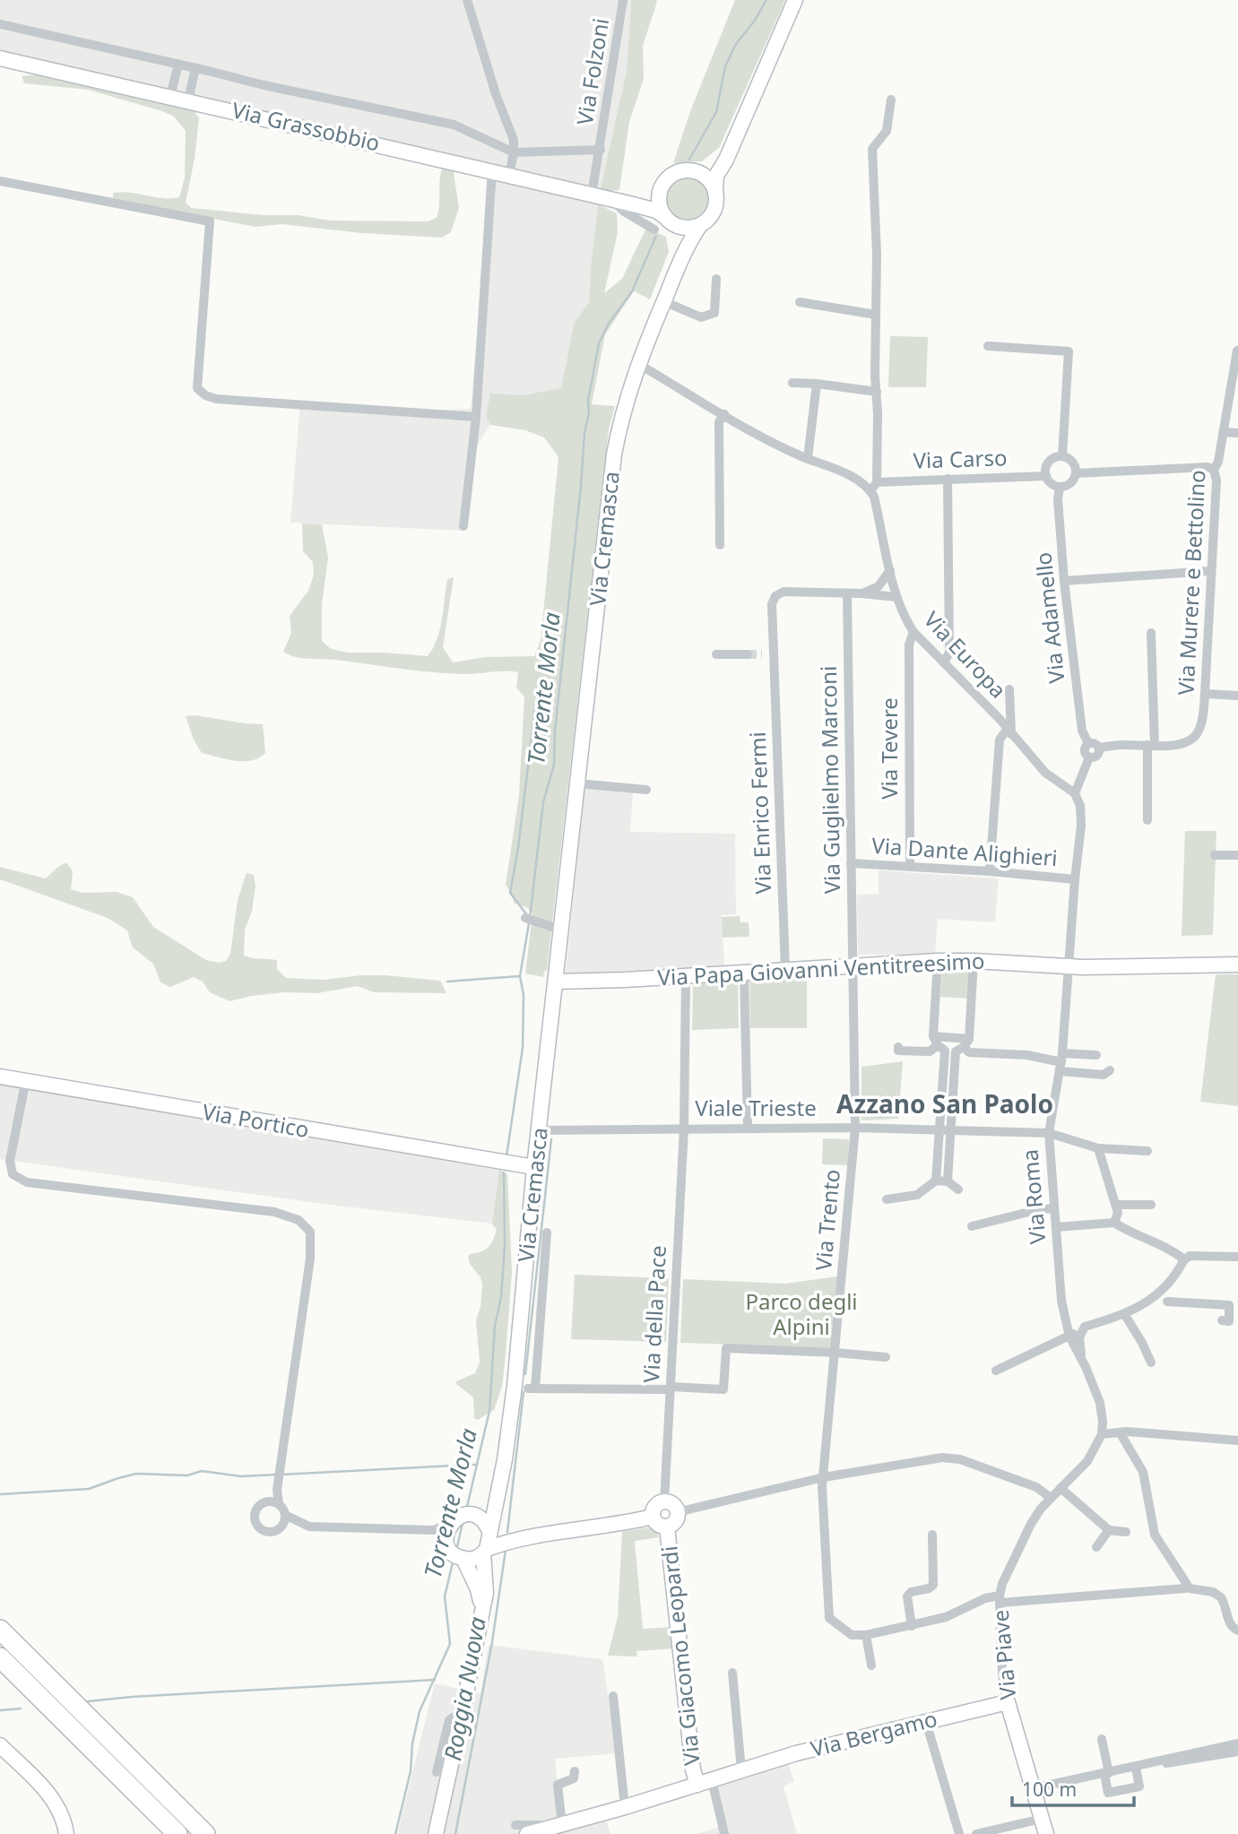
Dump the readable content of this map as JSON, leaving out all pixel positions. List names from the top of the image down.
{
  "streets": {
    "main road": [
      "Via Grassobbio",
      "Via Cremasca",
      "Via Papa Giovanni Ventitreesimo",
      "Via Portico",
      "Via Piave",
      "Via Giacomo Leopardi",
      "Via Bergamo"
    ],
    "street": [
      "Via Folzoni",
      "Via Carso",
      "Via Murere e Bettolino",
      "Via Adamello",
      "Via Europa",
      "Via Tevere",
      "Via Guglielmo Marconi",
      "Via Enrico Fermi",
      "Via Dante Alighieri",
      "Viale Trieste",
      "Via Roma",
      "Via Trento",
      "Via della Pace"
    ]
  },
  "crossings": [
    ["Via Folzoni", "Via Grassobbio"],
    ["Via Grassobbio", "Via Cremasca"],
    ["Via Carso", "Via Adamello"],
    ["Via Cremasca", "Via Papa Giovanni Ventitreesimo"],
    ["Via Cremasca", "Viale Trieste"],
    ["Via Cremasca", "Via Portico"],
    ["Via Murere e Bettolino", "Via Adamello"],
    ["Via Europa", "Via Tevere"],
    ["Via Europa", "Via Enrico Fermi"],
    ["Via Tevere", "Via Dante Alighieri"],
    ["Via Guglielmo Marconi", "Via Enrico Fermi"],
    ["Via Guglielmo Marconi", "Via Dante Alighieri"],
    ["Via Guglielmo Marconi", "Via Papa Giovanni Ventitreesimo"],
    ["Via Guglielmo Marconi", "Viale Trieste"],
    ["Via Guglielmo Marconi", "Via Trento"],
    ["Via Enrico Fermi", "Via Papa Giovanni Ventitreesimo"],
    ["Via Papa Giovanni Ventitreesimo", "Via Roma"],
    ["Via Papa Giovanni Ventitreesimo", "Via della Pace"],
    ["Viale Trieste", "Via Roma"],
    ["Viale Trieste", "Via Trento"],
    ["Viale Trieste", "Via della Pace"],
    ["Via della Pace", "Via Giacomo Leopardi"],
    ["Via Piave", "Via Bergamo"],
    ["Via Giacomo Leopardi", "Via Bergamo"]
  ],
  "districts": ["Azzano San Paolo"],
  "water": ["Torrente Morla", "Roggia Nuova"],
  "parks": ["Parco degli Alpini"],
  "scale_bar": "100 m"
}
